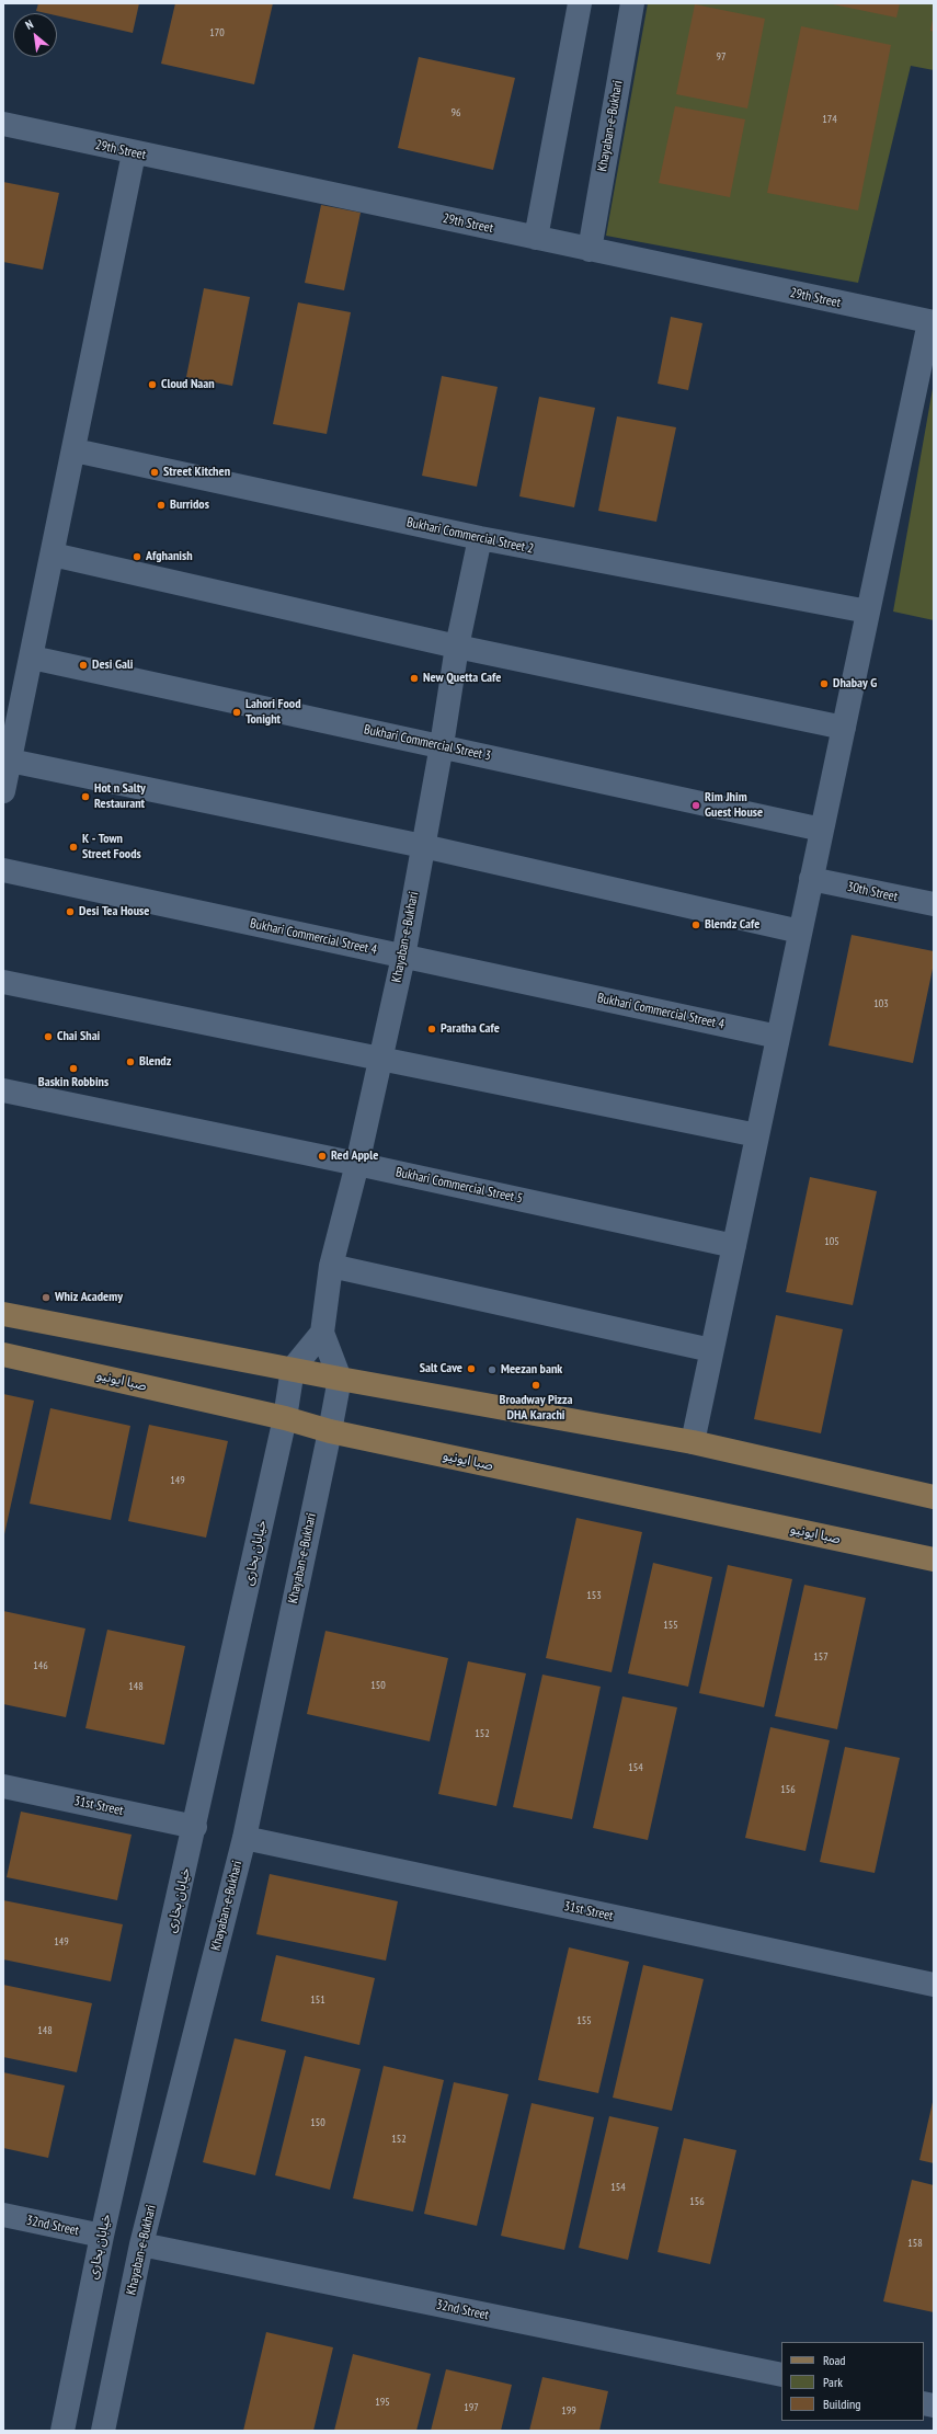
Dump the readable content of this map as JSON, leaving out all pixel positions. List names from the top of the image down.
{
  "streets": {
    "main road": ["صبا ایونیو"],
    "street": [
      "Khayaban-e-Bukhari",
      "29th Street",
      "Bukhari Commercial Street 2",
      "Bukhari Commercial Street 3",
      "30th Street",
      "Bukhari Commercial Street 4",
      "Bukhari Commercial Street 5",
      "خیابان بخاری",
      "31st Street",
      "32nd Street"
    ]
  },
  "crossings": [
    ["Khayaban-e-Bukhari", "29th Street"],
    ["Khayaban-e-Bukhari", "Bukhari Commercial Street 2"],
    ["Khayaban-e-Bukhari", "Bukhari Commercial Street 3"],
    ["Khayaban-e-Bukhari", "Bukhari Commercial Street 4"],
    ["Khayaban-e-Bukhari", "Bukhari Commercial Street 5"],
    ["Khayaban-e-Bukhari", "صبا ایونیو"],
    ["Khayaban-e-Bukhari", "31st Street"],
    ["Khayaban-e-Bukhari", "32nd Street"],
    ["صبا ایونیو", "خیابان بخاری"],
    ["خیابان بخاری", "31st Street"],
    ["خیابان بخاری", "32nd Street"]
  ],
  "places": [
    "Cloud Naan",
    "Street Kitchen",
    "Burridos",
    "Afghanish",
    "Desi Gali",
    "New Quetta Cafe",
    "Dhabay G",
    "Lahori Food Tonight",
    "Hot n Salty Restaurant",
    "Rim Jhim Guest House",
    "K - Town Street Foods",
    "Desi Tea House",
    "Blendz Cafe",
    "Paratha Cafe",
    "Chai Shai",
    "Blendz",
    "Baskin Robbins",
    "Red Apple",
    "Whiz Academy",
    "Salt Cave",
    "Meezan bank",
    "Broadway Pizza DHA Karachi"
  ],
  "house_numbers": [
    "170",
    "97",
    "96",
    "174",
    "103",
    "105",
    "149",
    "153",
    "155",
    "157",
    "146",
    "150",
    "148",
    "152",
    "154",
    "156",
    "149",
    "151",
    "155",
    "148",
    "150",
    "152",
    "154",
    "156",
    "158",
    "195",
    "197",
    "199"
  ],
  "legend": ["Road", "Park", "Building"],
  "north": "top left"
}
